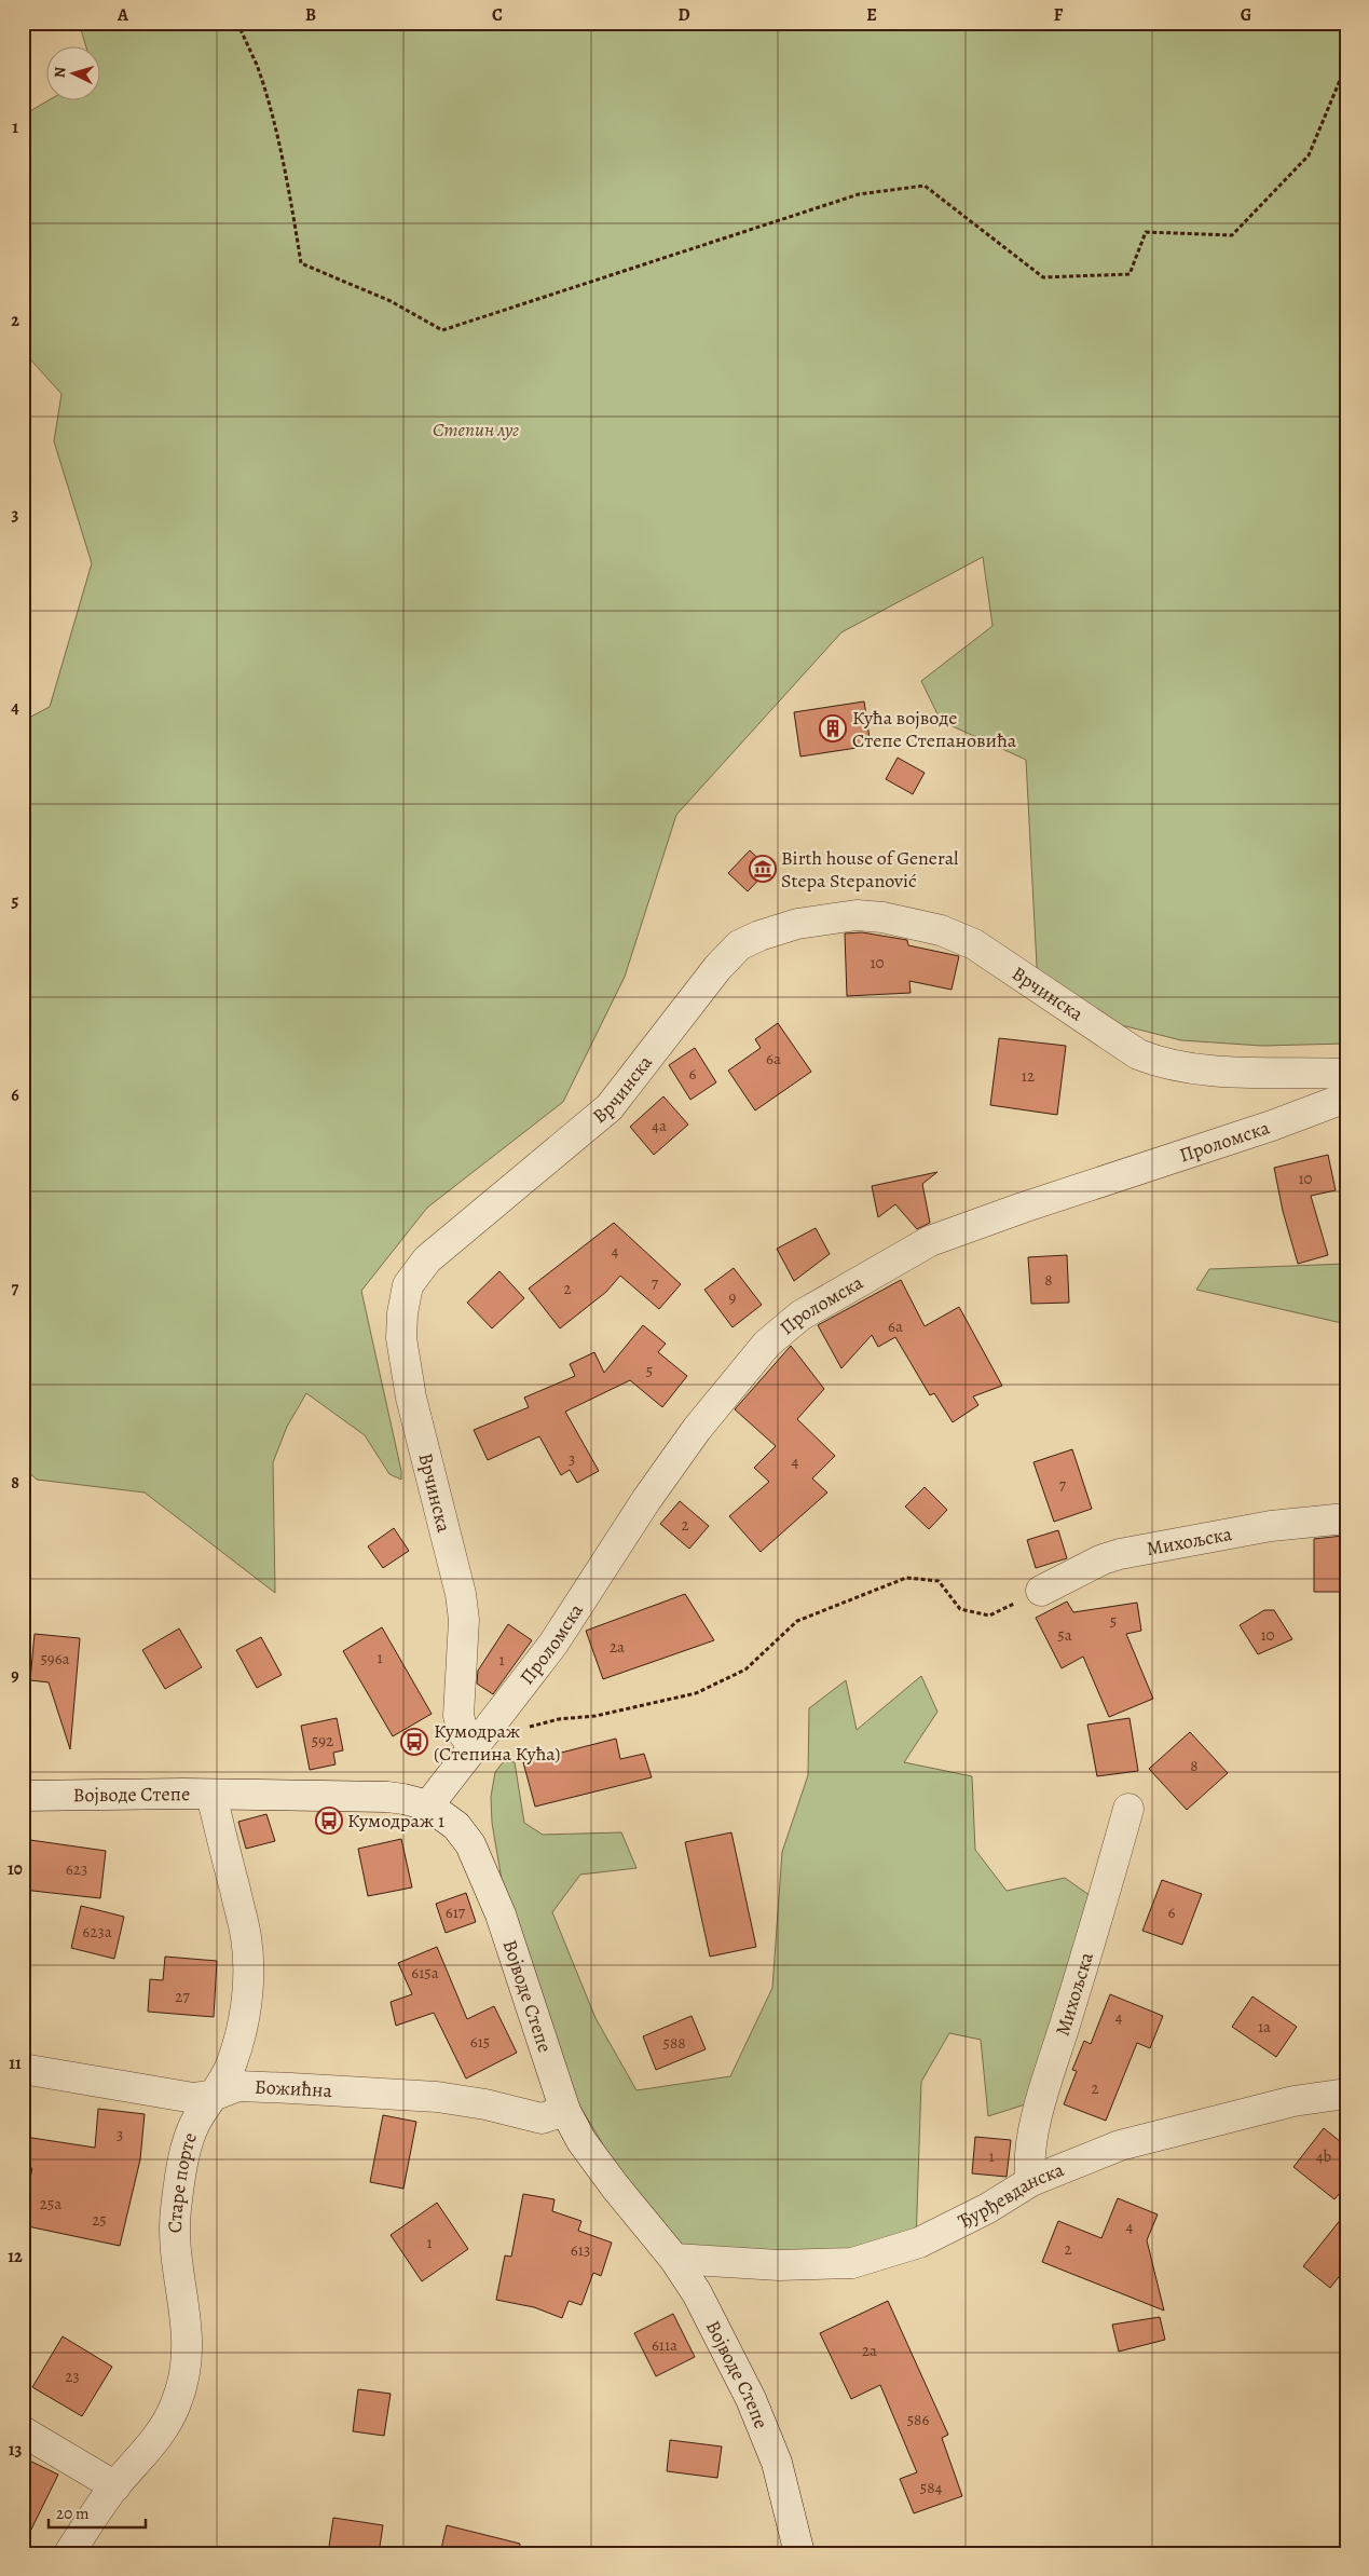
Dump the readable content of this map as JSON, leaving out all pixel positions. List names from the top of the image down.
{
  "streets": {
    "street": [
      "Врчинска",
      "Проломска",
      "Михољска",
      "Војводе Степе",
      "Божићна",
      "Старе порте",
      "Ђурђевданска"
    ]
  },
  "crossings": [
    ["Врчинска", "Проломска"],
    ["Михољска", "Ђурђевданска"],
    ["Војводе Степе", "Божићна"],
    ["Војводе Степе", "Старе порте"],
    ["Војводе Степе", "Ђурђевданска"],
    ["Божићна", "Старе порте"]
  ],
  "parks": ["Степин луг"],
  "places": {
    "building": ["Кућа војводе Степе Степановића"],
    "museum": ["Birth house of General Stepa Stepanović"],
    "bus stop": ["Кумодраж (Степина Кућа)", "Кумодраж 1"]
  },
  "house_numbers": [
    "10",
    "6a",
    "6",
    "12",
    "4a",
    "10",
    "4",
    "8",
    "7",
    "2",
    "9",
    "6a",
    "5",
    "3",
    "4",
    "7",
    "2",
    "5",
    "5a",
    "10",
    "2a",
    "1",
    "596a",
    "1",
    "592",
    "8",
    "623",
    "617",
    "6",
    "623a",
    "615a",
    "27",
    "4",
    "1a",
    "615",
    "588",
    "2",
    "3",
    "1",
    "4b",
    "25a",
    "25",
    "4",
    "1",
    "2",
    "613",
    "611a",
    "2a",
    "23",
    "586",
    "584"
  ],
  "scale_bar": "20 m",
  "north": "left",
  "grid": {
    "columns": [
      "A",
      "B",
      "C",
      "D",
      "E",
      "F",
      "G"
    ],
    "rows": [
      "1",
      "2",
      "3",
      "4",
      "5",
      "6",
      "7",
      "8",
      "9",
      "10",
      "11",
      "12",
      "13"
    ]
  }
}
